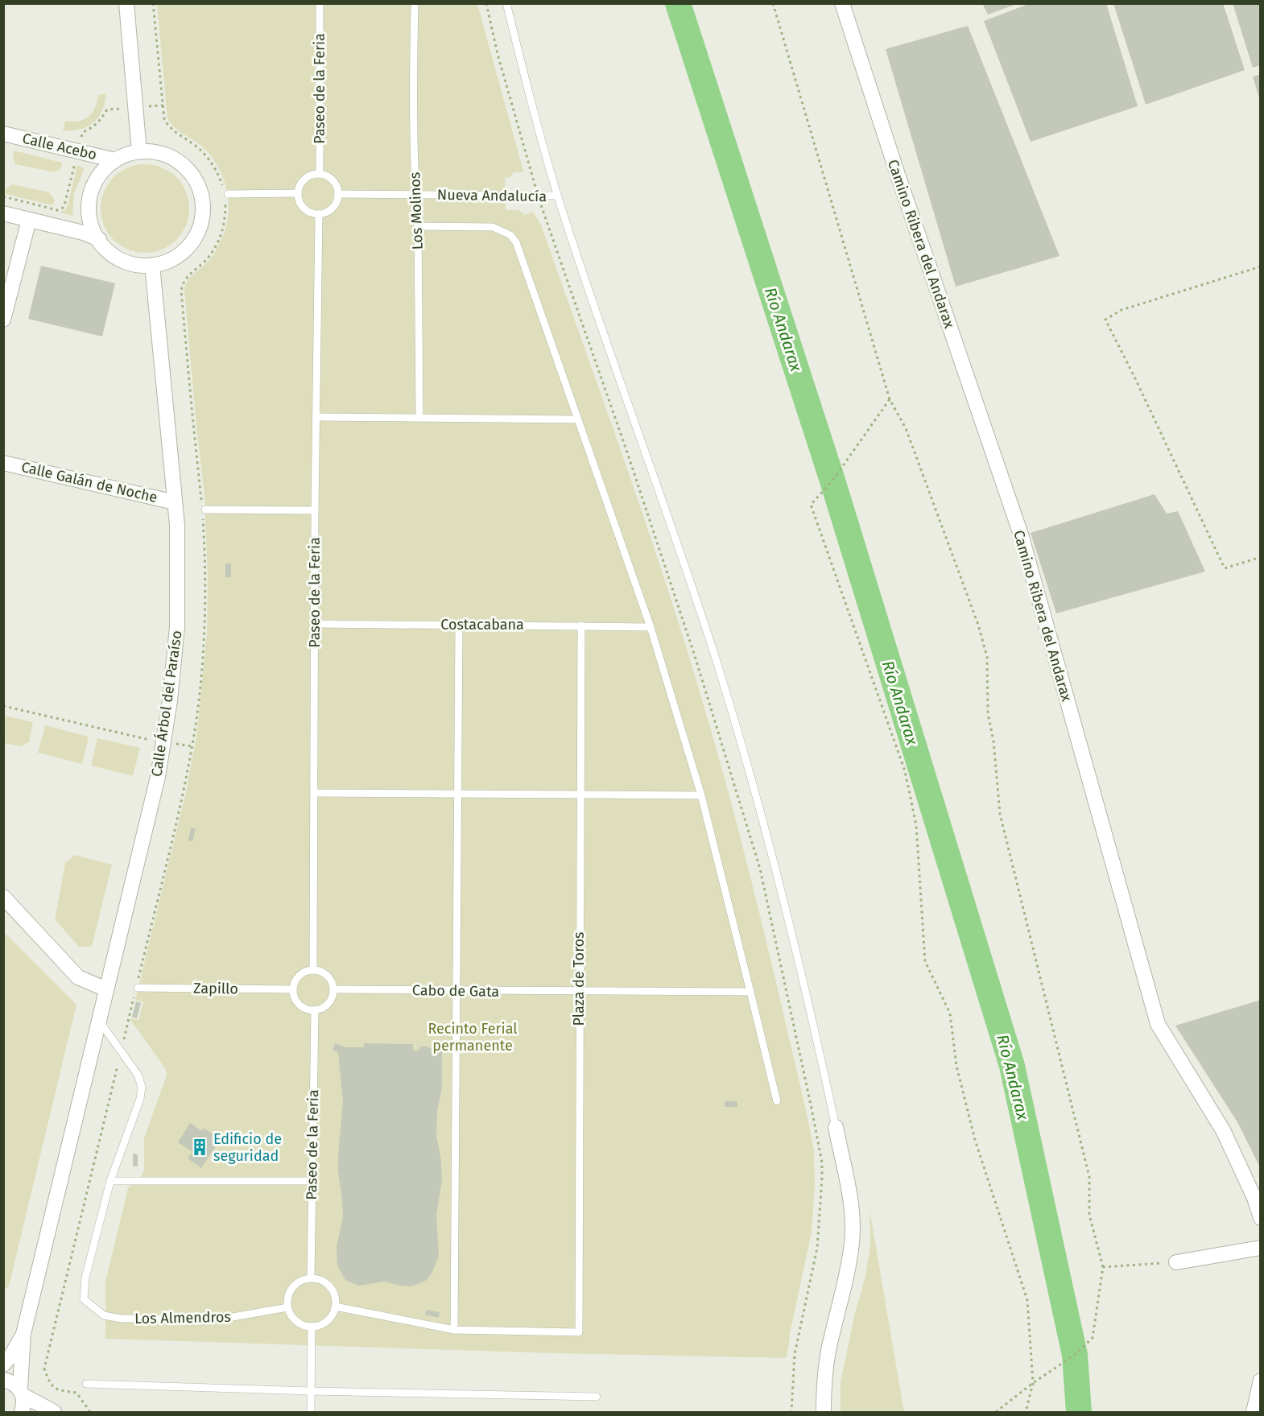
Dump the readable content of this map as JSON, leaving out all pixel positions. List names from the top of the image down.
{
  "streets": {
    "street": [
      "Calle Acebo",
      "Camino Ribera del Andarax",
      "Calle Galán de Noche",
      "Calle Árbol del Paraíso"
    ],
    "lane": [
      "Paseo de la Feria",
      "Nueva Andalucía",
      "Los Molinos",
      "Costacabana",
      "Plaza de Toros",
      "Zapillo",
      "Cabo de Gata",
      "Los Almendros"
    ]
  },
  "crossings": [
    ["Paseo de la Feria", "Nueva Andalucía"],
    ["Paseo de la Feria", "Costacabana"],
    ["Paseo de la Feria", "Zapillo"],
    ["Paseo de la Feria", "Cabo de Gata"],
    ["Paseo de la Feria", "Los Almendros"],
    ["Calle Acebo", "Calle Árbol del Paraíso"],
    ["Nueva Andalucía", "Los Molinos"],
    ["Calle Galán de Noche", "Calle Árbol del Paraíso"],
    ["Costacabana", "Plaza de Toros"],
    ["Plaza de Toros", "Cabo de Gata"],
    ["Zapillo", "Cabo de Gata"]
  ],
  "water": ["Río Andarax"],
  "parks": ["Recinto Ferial permanente"],
  "places": {
    "building": ["Edificio de seguridad"]
  }
}
